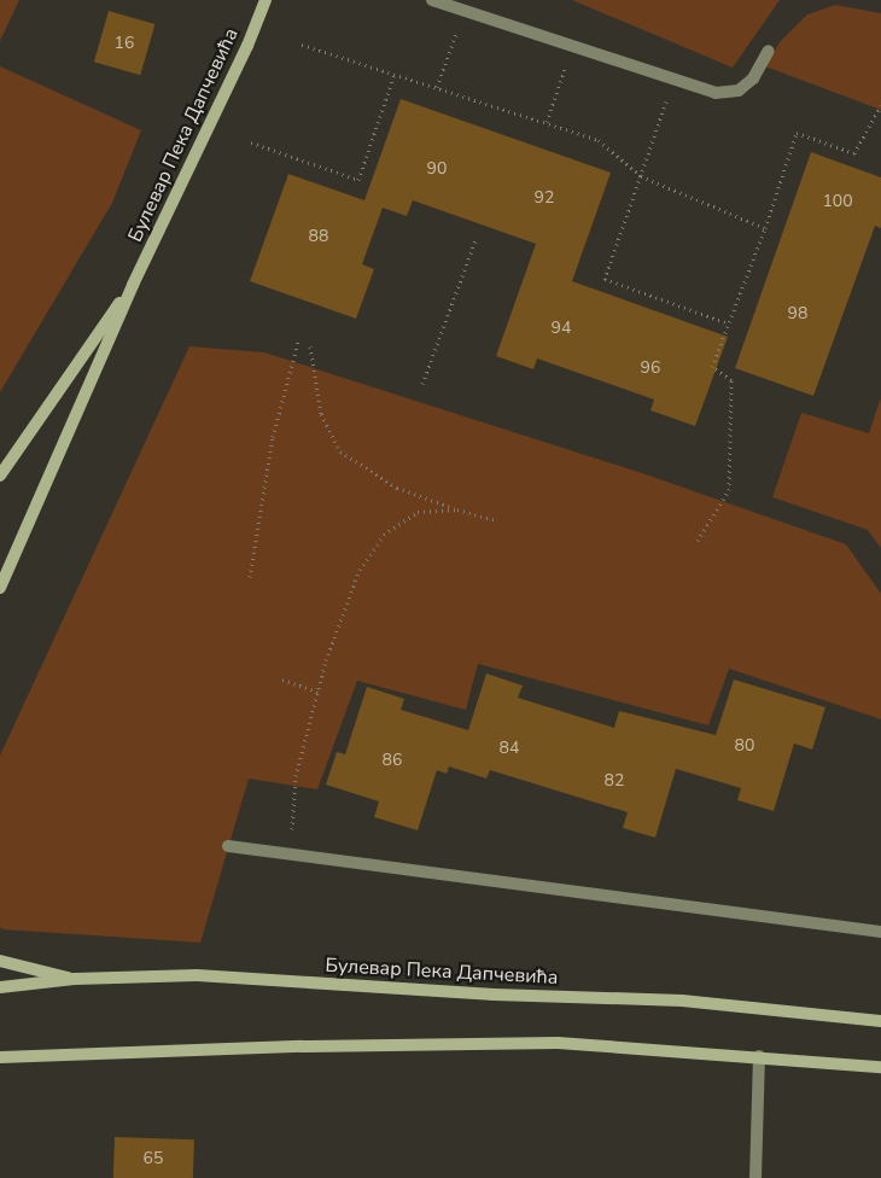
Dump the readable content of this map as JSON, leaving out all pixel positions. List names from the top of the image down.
{
  "streets": {
    "street": ["Булевар Пека Дапчевића"]
  },
  "house_numbers": [
    "16",
    "90",
    "92",
    "100",
    "88",
    "98",
    "94",
    "96",
    "80",
    "84",
    "86",
    "82",
    "65"
  ]
}
